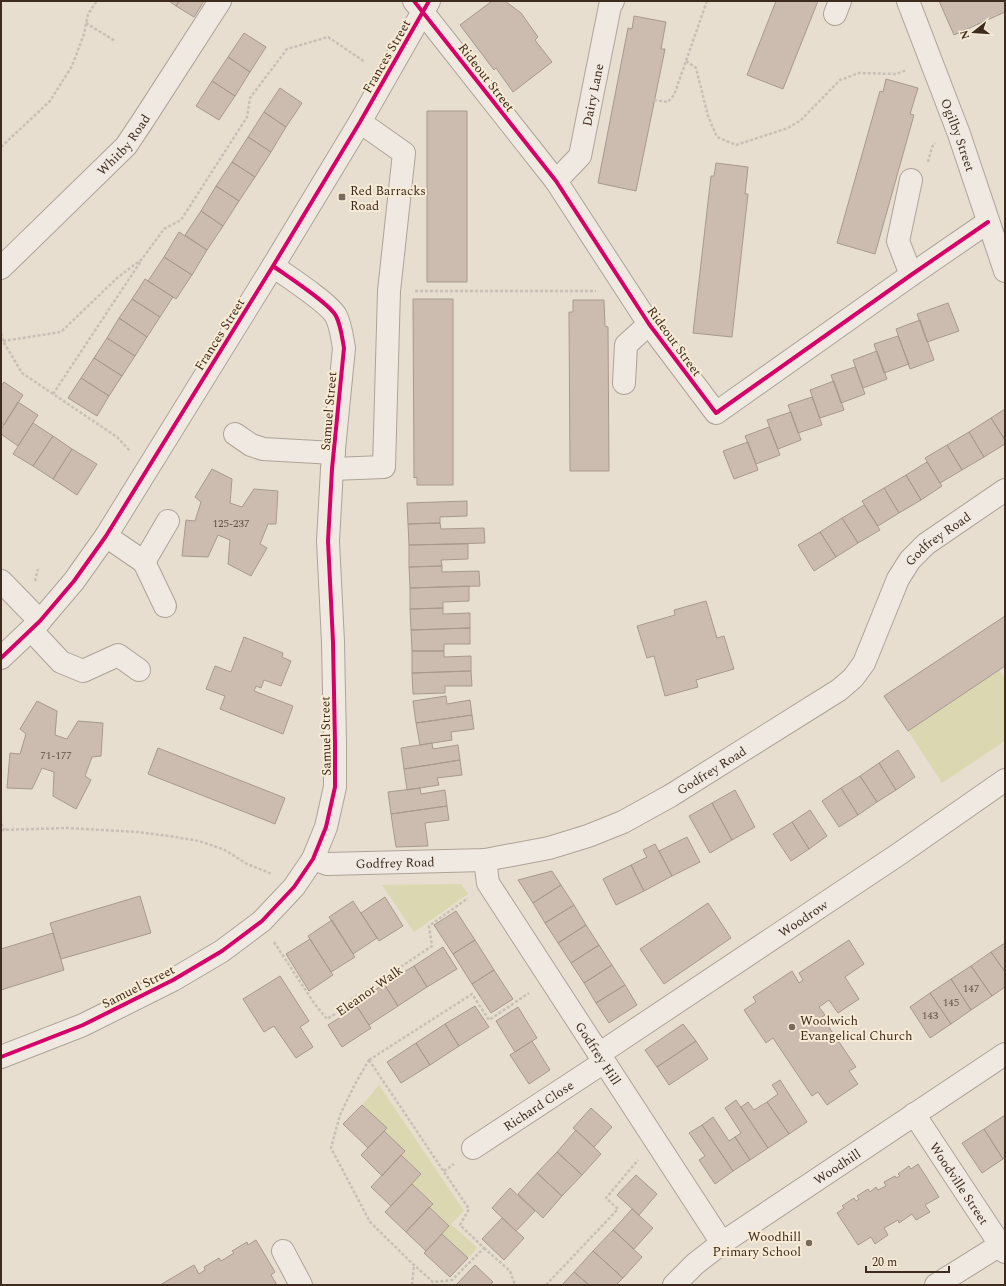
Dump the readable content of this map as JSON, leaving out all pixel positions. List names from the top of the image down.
{
  "streets": {
    "street": [
      "Frances Street",
      "Rideout Street",
      "Dairy Lane",
      "Ogilby Street",
      "Whitby Road",
      "Samuel Street",
      "Godfrey Road",
      "Woodrow",
      "Godfrey Hill",
      "Richard Close",
      "Woodhill",
      "Woodville Street"
    ],
    "path": ["Eleanor Walk"]
  },
  "crossings": [
    ["Frances Street", "Rideout Street"],
    ["Frances Street", "Samuel Street"],
    ["Rideout Street", "Dairy Lane"],
    ["Rideout Street", "Ogilby Street"],
    ["Samuel Street", "Godfrey Road"],
    ["Samuel Street", "Eleanor Walk"],
    ["Godfrey Road", "Godfrey Hill"],
    ["Woodrow", "Godfrey Hill"],
    ["Woodrow", "Richard Close"],
    ["Eleanor Walk", "Godfrey Hill"],
    ["Godfrey Hill", "Richard Close"],
    ["Godfrey Hill", "Woodhill"],
    ["Woodhill", "Woodville Street"]
  ],
  "places": {
    "transit": ["Red Barracks Road"],
    "other": ["Woolwich Evangelical Church", "Woodhill Primary School"]
  },
  "house_numbers": [
    "125-237",
    "71-177",
    "147",
    "145",
    "143"
  ],
  "scale_bar": "20 m",
  "north": "left"
}
